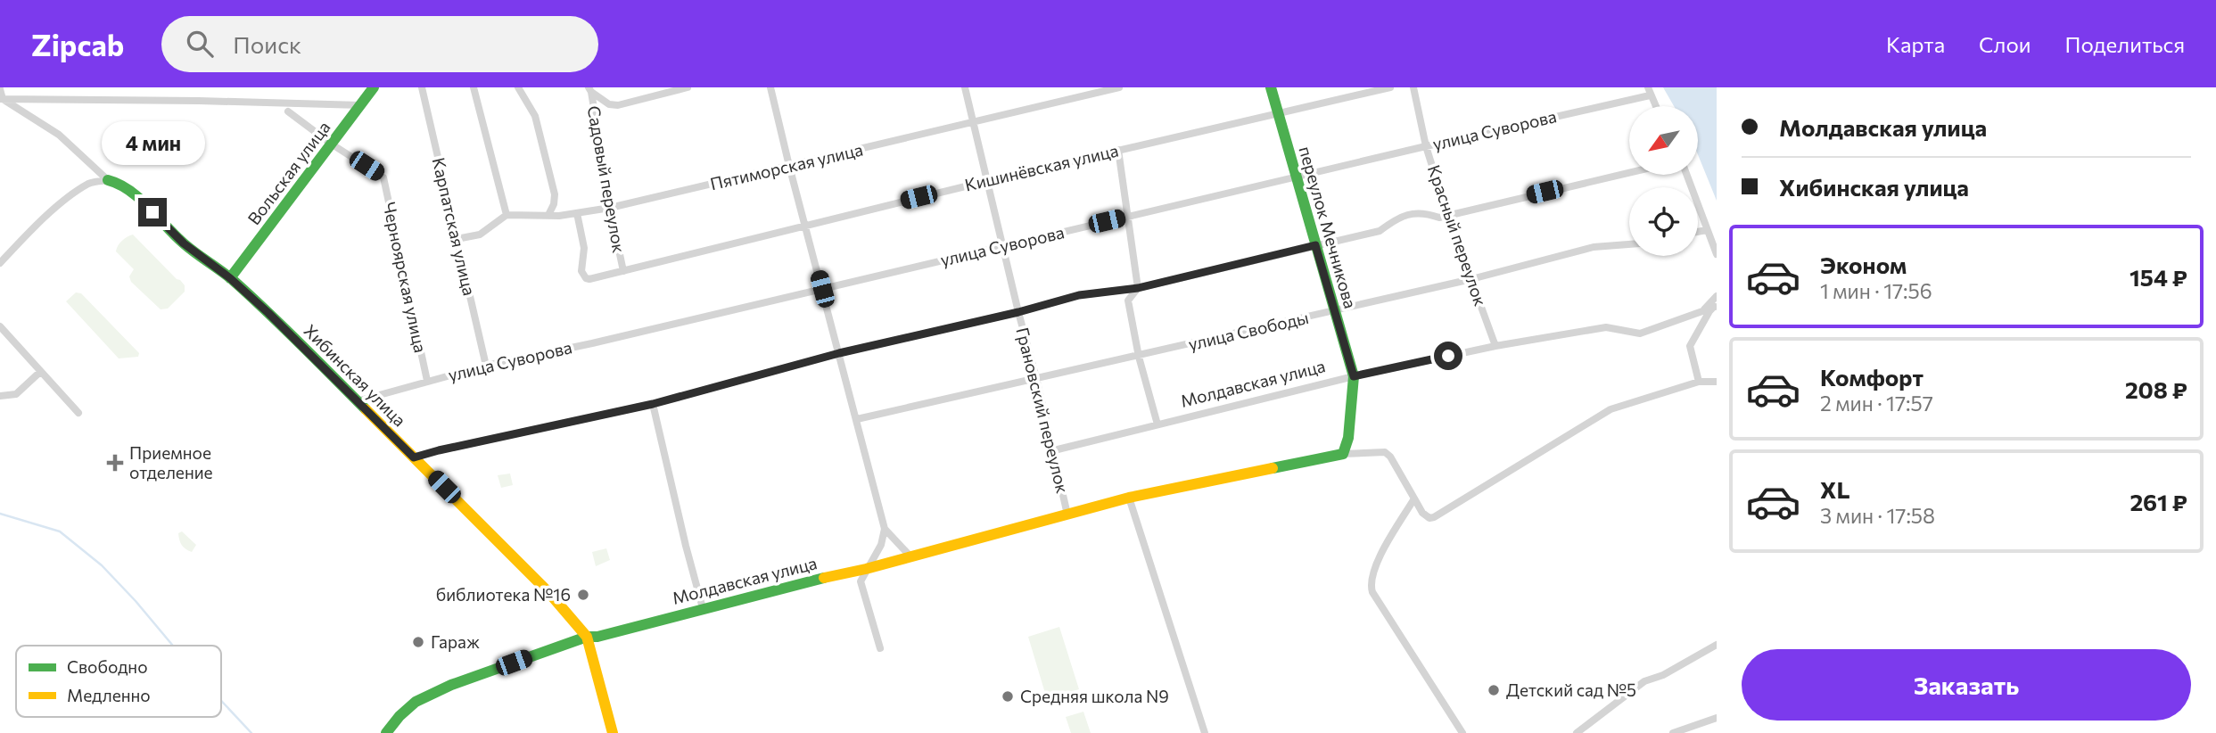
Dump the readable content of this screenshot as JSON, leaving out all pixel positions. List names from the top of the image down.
{
  "streets": {
    "street": [
      "улица Суворова",
      "Пятиморская улица",
      "Кишинёвская улица",
      "Вольская улица",
      "Садовый переулок",
      "Карпатская улица",
      "переулок Мечникова",
      "Красный переулок",
      "Черноярская улица",
      "улица Свободы",
      "Хибинская улица",
      "Молдавская улица",
      "Грановский переулок"
    ]
  },
  "crossings": [
    ["улица Суворова", "Карпатская улица"],
    ["улица Суворова", "переулок Мечникова"],
    ["улица Суворова", "Красный переулок"],
    ["улица Суворова", "Черноярская улица"],
    ["улица Суворова", "Хибинская улица"],
    ["улица Суворова", "Грановский переулок"],
    ["Пятиморская улица", "Кишинёвская улица"],
    ["Пятиморская улица", "Садовый переулок"],
    ["Пятиморская улица", "Грановский переулок"],
    ["Кишинёвская улица", "Садовый переулок"],
    ["Кишинёвская улица", "переулок Мечникова"],
    ["Кишинёвская улица", "Грановский переулок"],
    ["Вольская улица", "Черноярская улица"],
    ["Вольская улица", "Хибинская улица"],
    ["переулок Мечникова", "улица Свободы"],
    ["переулок Мечникова", "Молдавская улица"],
    ["Красный переулок", "улица Свободы"],
    ["Красный переулок", "Молдавская улица"],
    ["улица Свободы", "Грановский переулок"],
    ["Хибинская улица", "Молдавская улица"],
    ["Молдавская улица", "Грановский переулок"]
  ],
  "places": {
    "health": ["Приемное отделение"],
    "other": [
      "библиотека №16",
      "Гараж",
      "Детский сад №5",
      "Средняя школа N9"
    ]
  },
  "legend": ["Свободно", "Медленно"],
  "north": "bottom left",
  "page": {
    "header": "Zipcab",
    "search": "Поиск",
    "nav": ["Карта", "Слои", "Поделиться"],
    "banner": ["Молдавская улица", "Хибинская улица"],
    "bubble": "4 мин",
    "list": [
      {
        "name": "Эконом",
        "note": "1 мин · 17:56",
        "value": "154 ₽"
      },
      {
        "name": "Комфорт",
        "note": "2 мин · 17:57",
        "value": "208 ₽"
      },
      {
        "name": "XL",
        "note": "3 мин · 17:58",
        "value": "261 ₽"
      }
    ],
    "buttons": "Заказать"
  }
}
